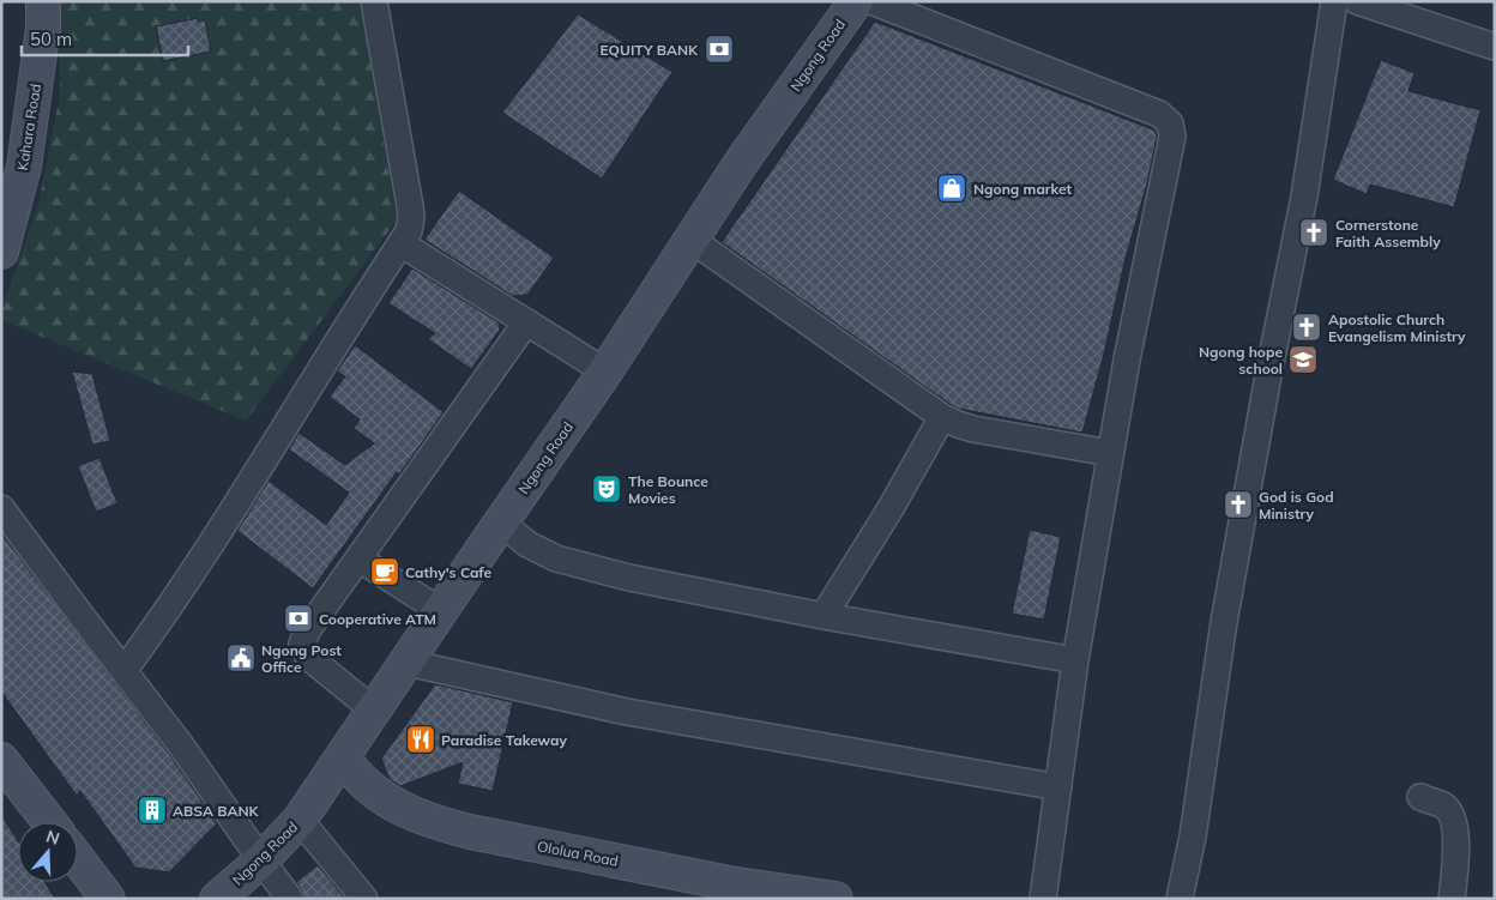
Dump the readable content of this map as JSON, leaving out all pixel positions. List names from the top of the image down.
{
  "streets": {
    "main road": ["Ngong Road", "Kahara Road", "Ololua Road"]
  },
  "crossings": [
    ["Ngong Road", "Ololua Road"]
  ],
  "places": {
    "bank": ["EQUITY BANK", "Cooperative ATM"],
    "shop": ["Ngong market"],
    "church": ["Cornerstone Faith Assembly", "Apostolic Church Evangelism Ministry", "God is God Ministry"],
    "school or university": ["Ngong hope school"],
    "theatre": ["The Bounce Movies"],
    "cafe": ["Cathy's Cafe"],
    "public building": ["Ngong Post Office"],
    "restaurant": ["Paradise Takeway"],
    "building": ["ABSA BANK"]
  },
  "scale_bar": "50 m",
  "north": "top"
}
